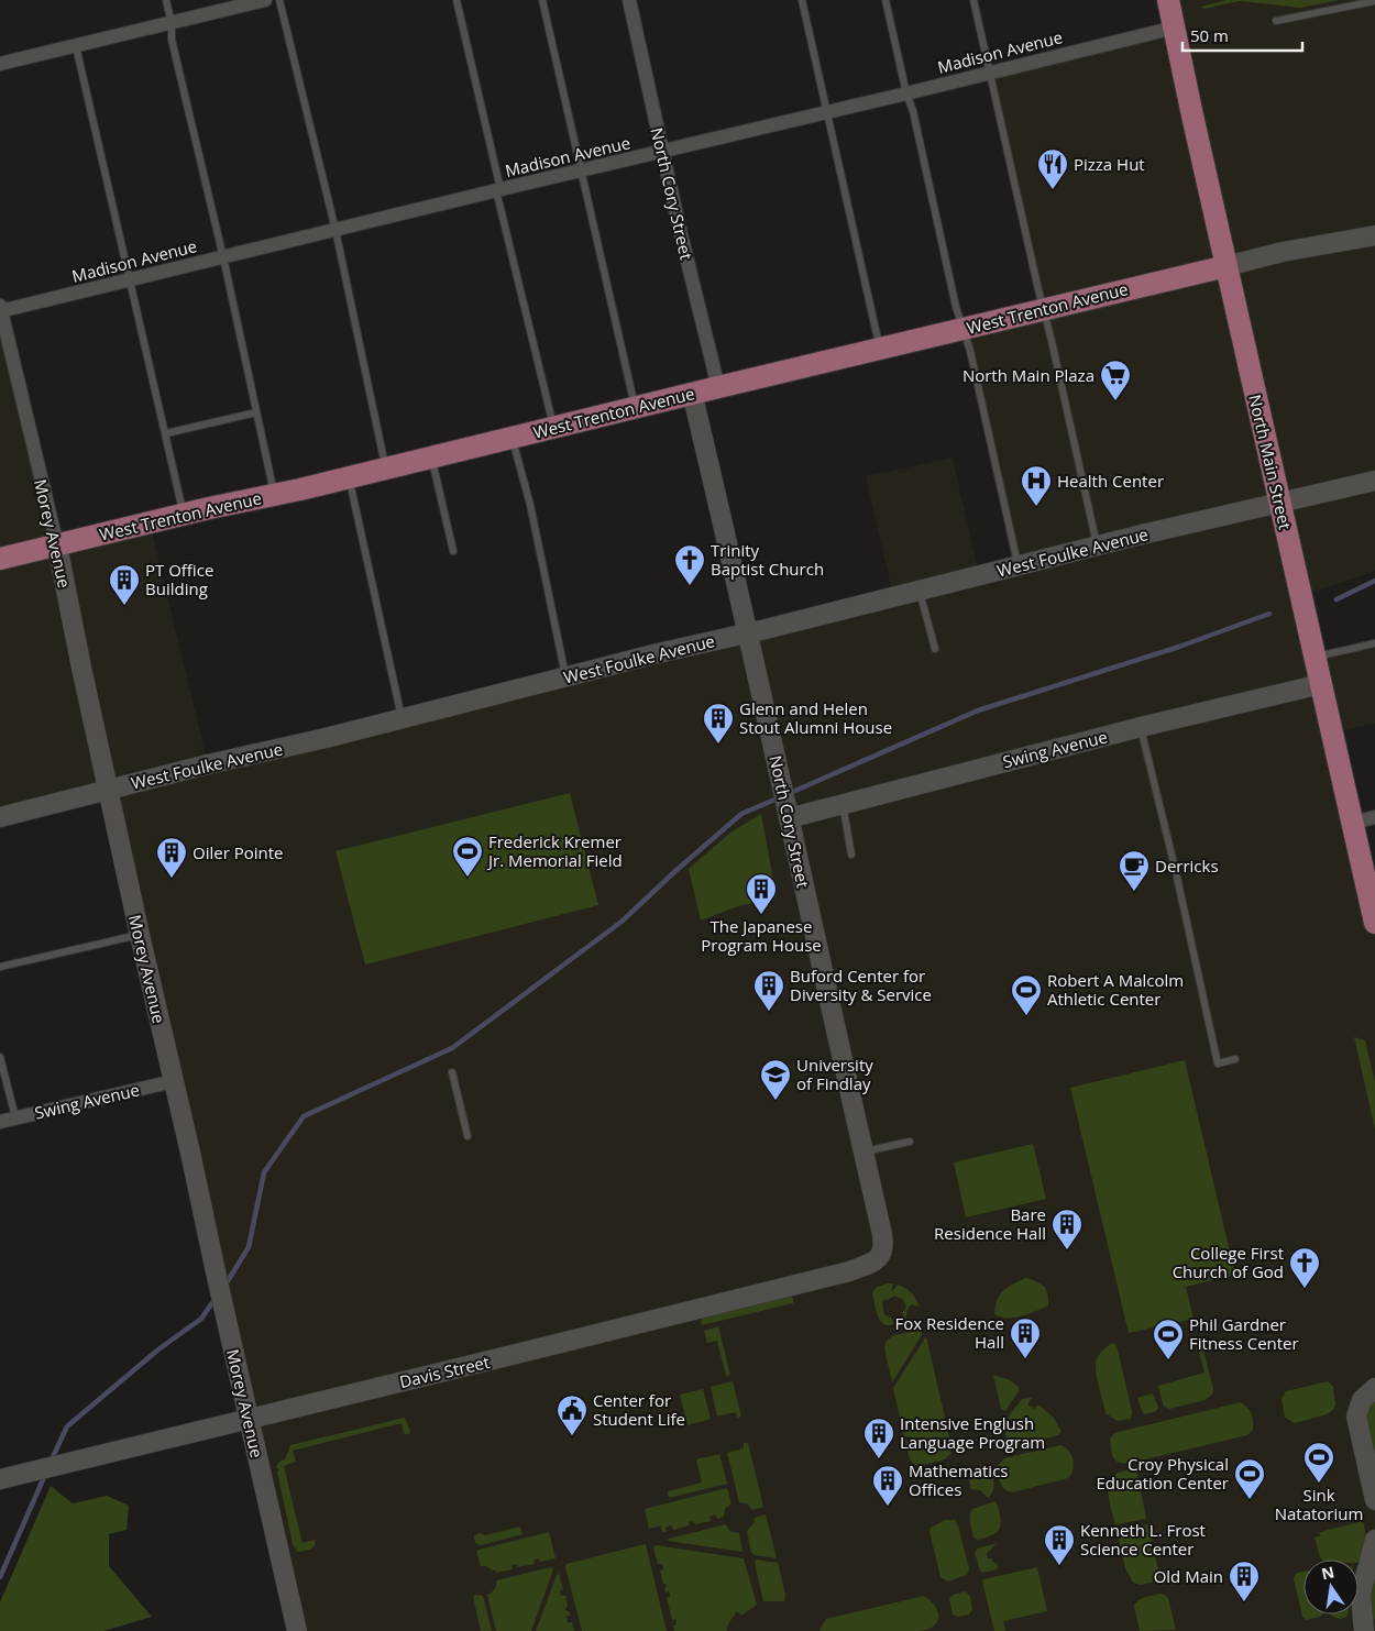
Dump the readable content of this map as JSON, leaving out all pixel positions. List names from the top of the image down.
{
  "streets": {
    "main road": ["West Trenton Avenue", "North Main Street"],
    "street": [
      "Madison Avenue",
      "North Cory Street",
      "Morey Avenue",
      "West Foulke Avenue",
      "Swing Avenue",
      "Davis Street"
    ]
  },
  "crossings": [
    ["Madison Avenue", "North Cory Street"],
    ["Madison Avenue", "North Main Street"],
    ["Madison Avenue", "Morey Avenue"],
    ["North Cory Street", "West Trenton Avenue"],
    ["North Cory Street", "West Foulke Avenue"],
    ["North Cory Street", "Swing Avenue"],
    ["North Cory Street", "Davis Street"],
    ["West Trenton Avenue", "North Main Street"],
    ["West Trenton Avenue", "Morey Avenue"],
    ["North Main Street", "West Foulke Avenue"],
    ["North Main Street", "Swing Avenue"],
    ["Morey Avenue", "West Foulke Avenue"],
    ["Morey Avenue", "Swing Avenue"],
    ["Morey Avenue", "Davis Street"]
  ],
  "places": {
    "restaurant": ["Pizza Hut"],
    "supermarket": ["North Main Plaza"],
    "hospital": ["Health Center"],
    "church": ["Trinity Baptist Church", "College First Church of God"],
    "building": [
      "PT Office Building",
      "Glenn and Helen Stout Alumni House",
      "Oiler Pointe",
      "The Japanese Program House",
      "Buford Center for Diversity & Service",
      "Bare Residence Hall",
      "Fox Residence Hall",
      "Intensive Englush Language Program",
      "Mathematics Offices",
      "Kenneth L. Frost Science Center",
      "Old Main"
    ],
    "sports": [
      "Frederick Kremer Jr. Memorial Field",
      "Robert A Malcolm Athletic Center",
      "Phil Gardner Fitness Center",
      "Sink Natatorium",
      "Croy Physical Education Center"
    ],
    "cafe": ["Derricks"],
    "school or university": ["University of Findlay"],
    "public building": ["Center for Student Life"]
  },
  "scale_bar": "50 m",
  "north": "top"
}
